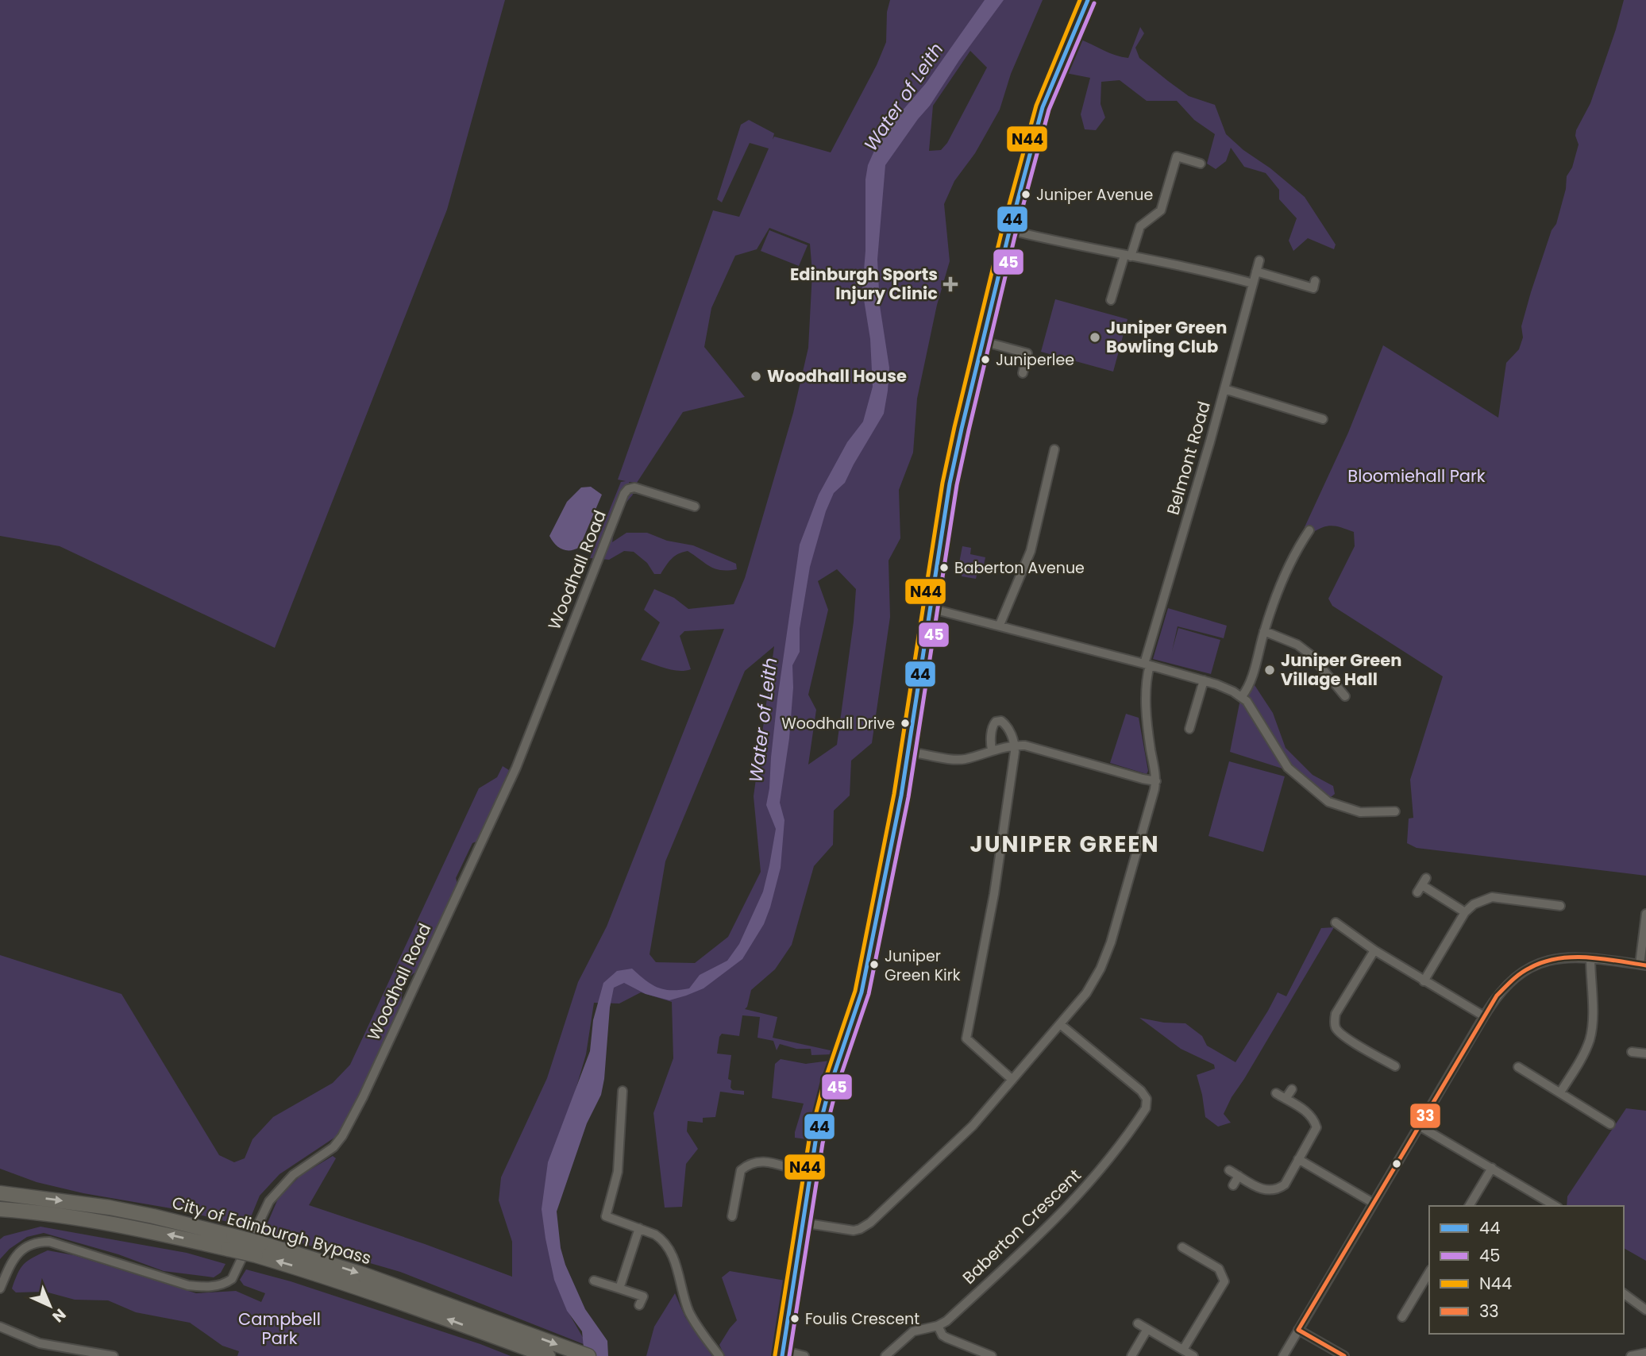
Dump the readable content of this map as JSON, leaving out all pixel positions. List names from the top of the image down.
{
  "streets": {
    "highway": ["City of Edinburgh Bypass"],
    "street": ["Belmont Road", "Woodhall Road", "Baberton Crescent"]
  },
  "districts": ["JUNIPER GREEN"],
  "water": ["Water of Leith"],
  "parks": ["Bloomiehall Park", "Campbell Park"],
  "places": {
    "other": [
      "Juniper Avenue",
      "Juniper Green Bowling Club",
      "Juniperlee",
      "Woodhall House",
      "Baberton Avenue",
      "Juniper Green Village Hall",
      "Woodhall Drive",
      "Juniper Green Kirk",
      "Foulis Crescent"
    ],
    "health": ["Edinburgh Sports Injury Clinic"]
  },
  "lines": [
    "transit line 44",
    "transit line N44",
    "transit line 45",
    "transit line 33"
  ],
  "legend": [
    "44",
    "45",
    "N44",
    "33"
  ],
  "north": "bottom right"
}
